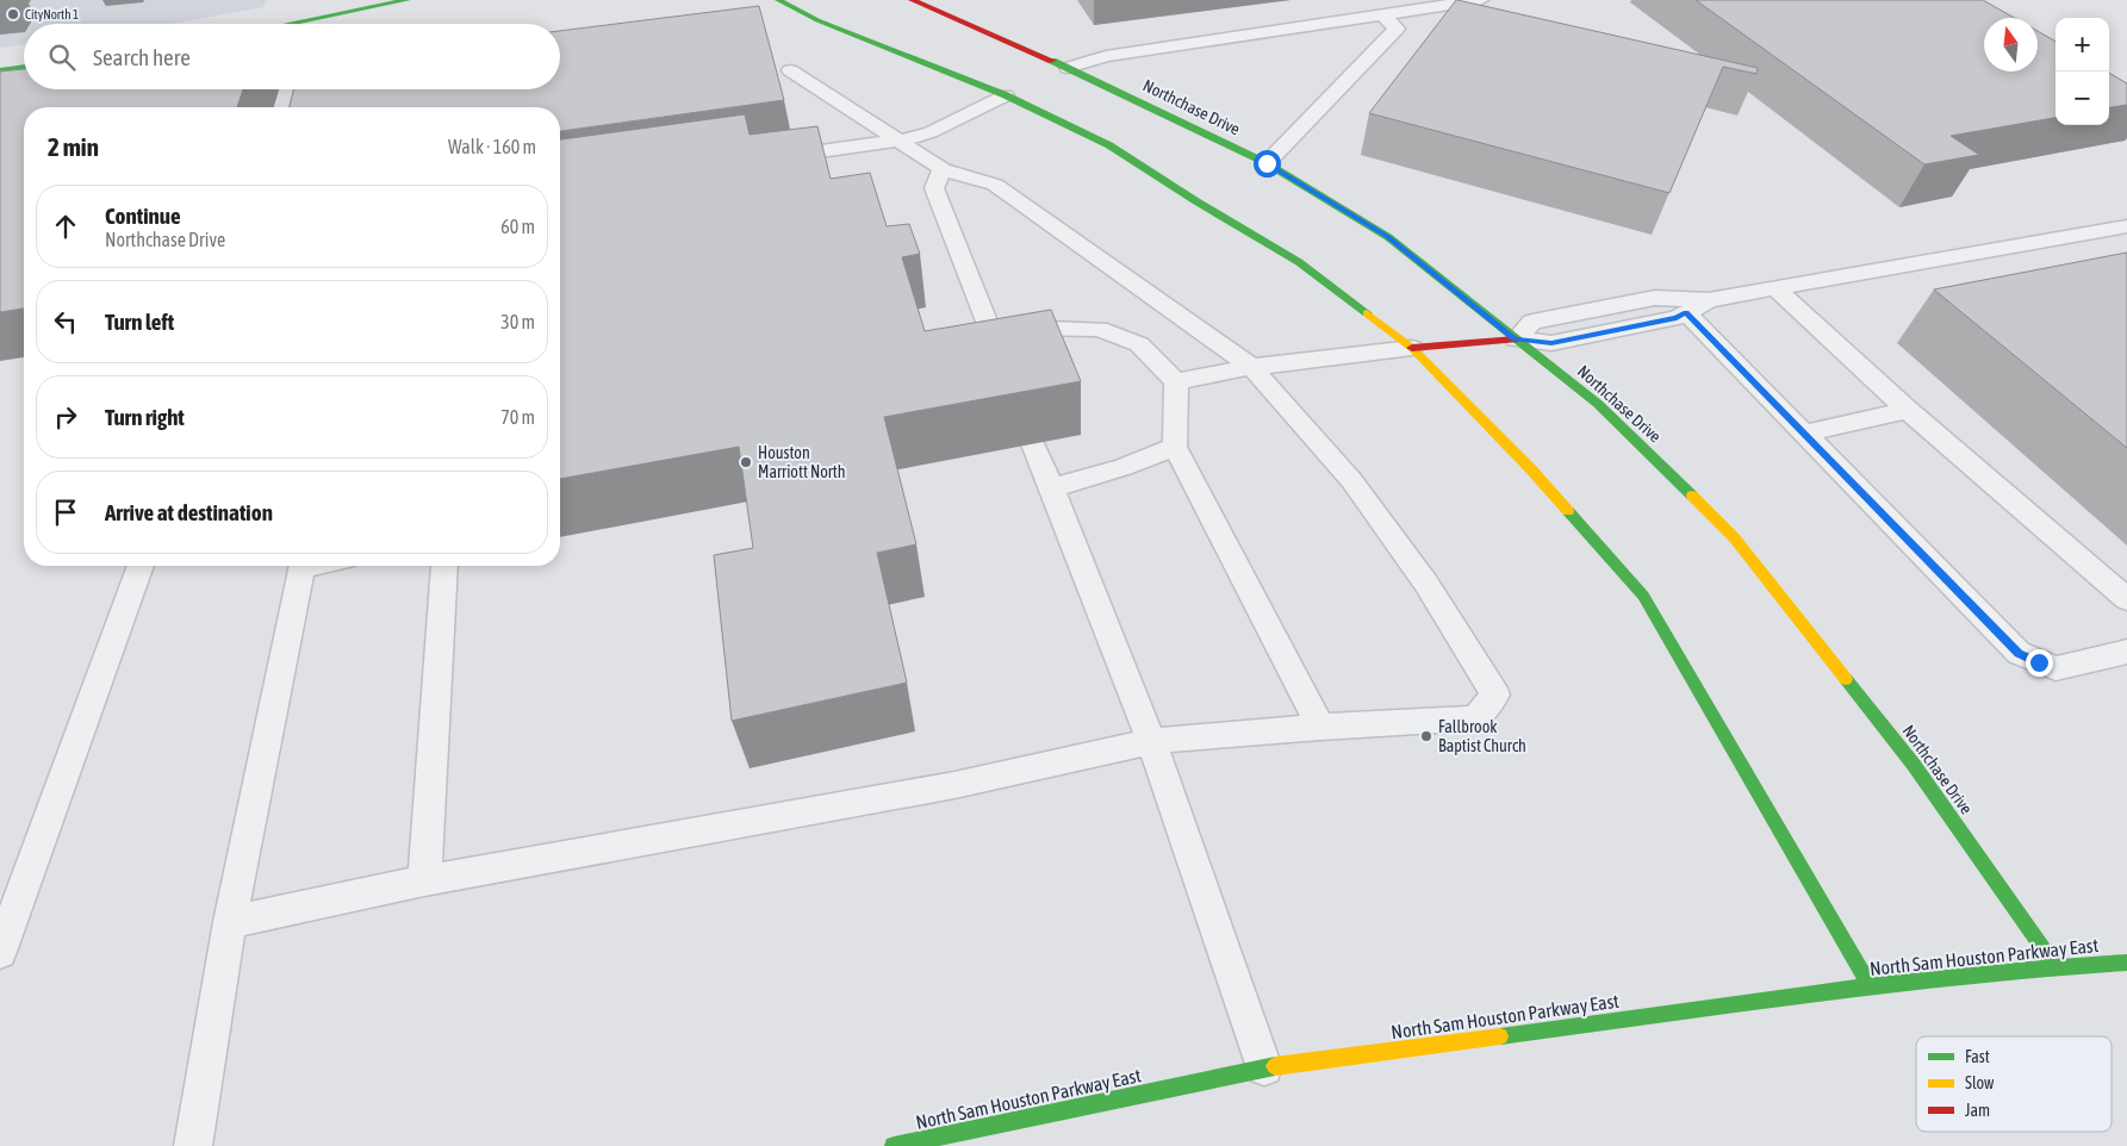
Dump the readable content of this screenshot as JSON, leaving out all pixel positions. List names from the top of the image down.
{
  "streets": {
    "street": ["Northchase Drive", "North Sam Houston Parkway East"]
  },
  "crossings": [
    ["Northchase Drive", "North Sam Houston Parkway East"]
  ],
  "places": ["CityNorth 1", "Houston Marriott North", "Fallbrook Baptist Church"],
  "legend": ["Fast", "Slow", "Jam"],
  "north": "top",
  "page": {
    "map_buttons": ["+", "−"],
    "search": "Search here",
    "heading": ["2 min", "Walk · 160 m"],
    "list": [
      ["Continue", "Northchase Drive", "60 m"],
      ["Turn left", "30 m"],
      ["Turn right", "70 m"],
      "Arrive at destination"
    ]
  }
}
